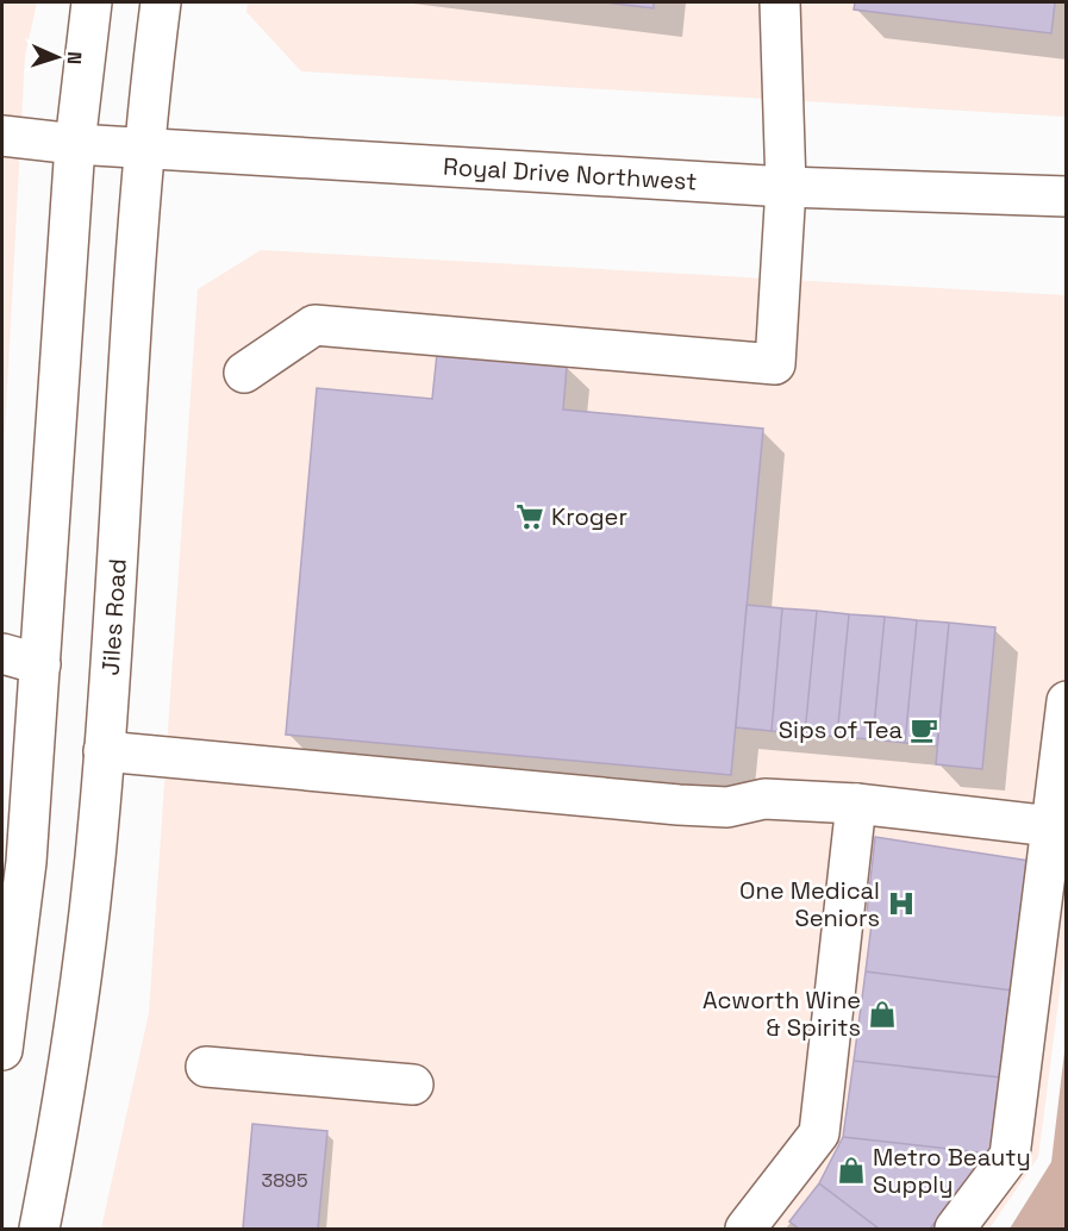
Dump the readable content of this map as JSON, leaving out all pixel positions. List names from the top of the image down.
{
  "streets": {
    "street": ["Royal Drive Northwest", "Jiles Road"]
  },
  "crossings": [
    ["Royal Drive Northwest", "Jiles Road"]
  ],
  "places": {
    "supermarket": ["Kroger"],
    "cafe": ["Sips of Tea"],
    "hospital": ["One Medical Seniors"],
    "shop": ["Acworth Wine & Spirits", "Metro Beauty Supply"]
  },
  "house_numbers": ["3895"],
  "north": "right"
}
